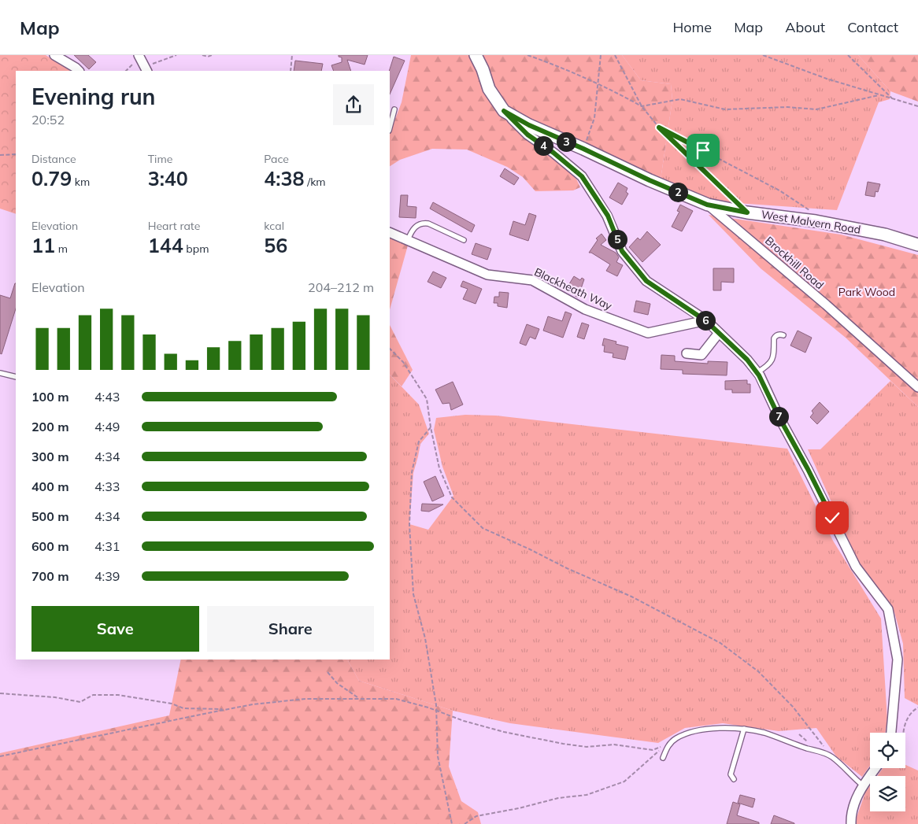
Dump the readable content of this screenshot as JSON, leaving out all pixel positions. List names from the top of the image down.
{
  "streets": {
    "main road": ["West Malvern Road"],
    "street": ["Brockhill Road", "Blackheath Way"]
  },
  "crossings": [
    ["West Malvern Road", "Brockhill Road"]
  ],
  "parks": ["Park Wood"],
  "page": {
    "header": "Map",
    "nav": [
      "Home",
      "Map",
      "About",
      "Contact"
    ],
    "heading": ["Evening run", "20:52"],
    "pins": [
      "3",
      "4",
      "2",
      "5",
      "6",
      "7"
    ],
    "stats": [
      ["Distance", "0.79 km"],
      ["Time", "3:40"],
      ["Pace", "4:38 /km"],
      ["Elevation", "11 m"],
      ["Heart rate", "144 bpm"],
      ["kcal", "56"]
    ],
    "chart": ["Elevation", "204–212 m"],
    "list": [
      {
        "name": "100 m",
        "note": "4:43"
      },
      {
        "name": "200 m",
        "note": "4:49"
      },
      {
        "name": "300 m",
        "note": "4:34"
      },
      {
        "name": "400 m",
        "note": "4:33"
      },
      {
        "name": "500 m",
        "note": "4:34"
      },
      {
        "name": "600 m",
        "note": "4:31"
      },
      {
        "name": "700 m",
        "note": "4:39"
      }
    ],
    "buttons": ["Save", "Share"]
  }
}
